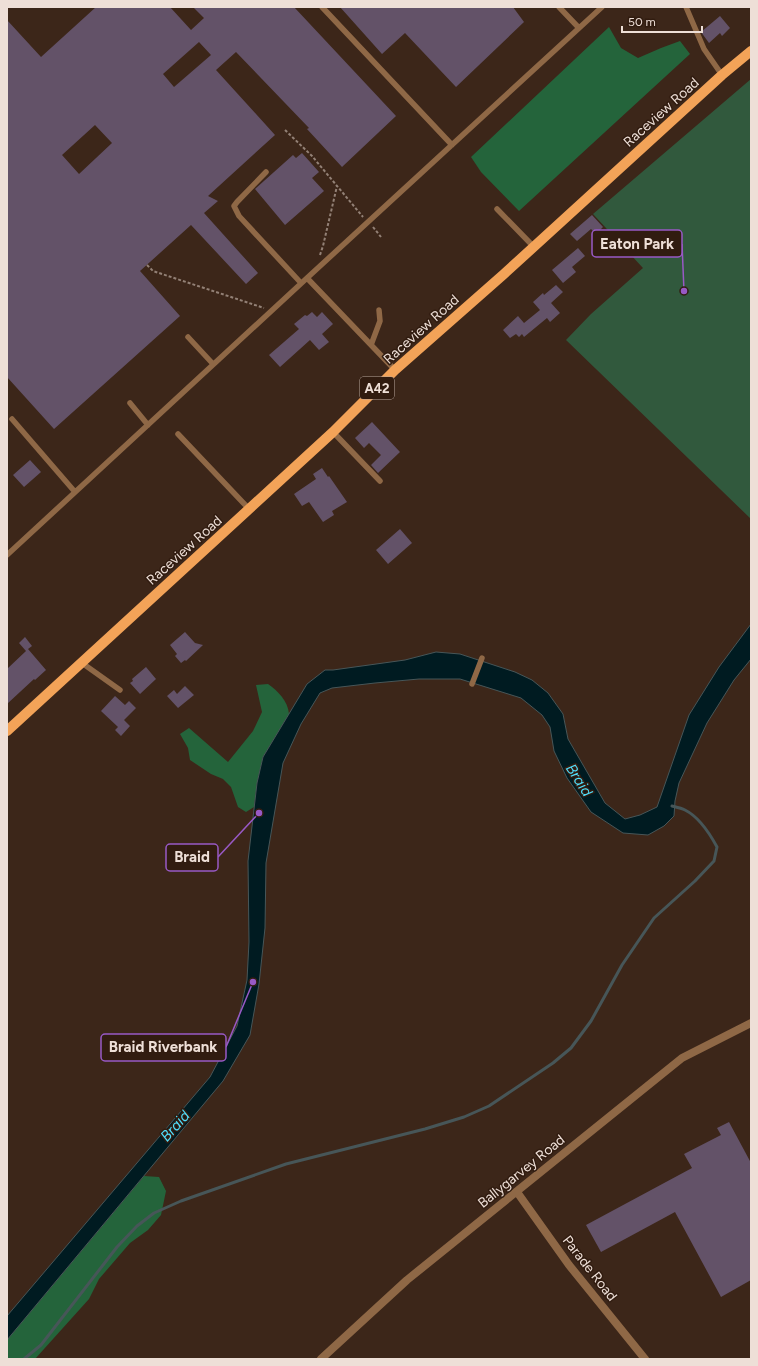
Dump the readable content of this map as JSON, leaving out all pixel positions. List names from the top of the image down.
{
  "streets": {
    "main road": ["Raceview Road", "A42"],
    "street": ["Ballygarvey Road", "Parade Road"]
  },
  "crossings": [
    ["Ballygarvey Road", "Parade Road"]
  ],
  "water": ["Braid"],
  "places": ["Eaton Park", "Braid", "Braid Riverbank"],
  "scale_bar": "50 m"
}
